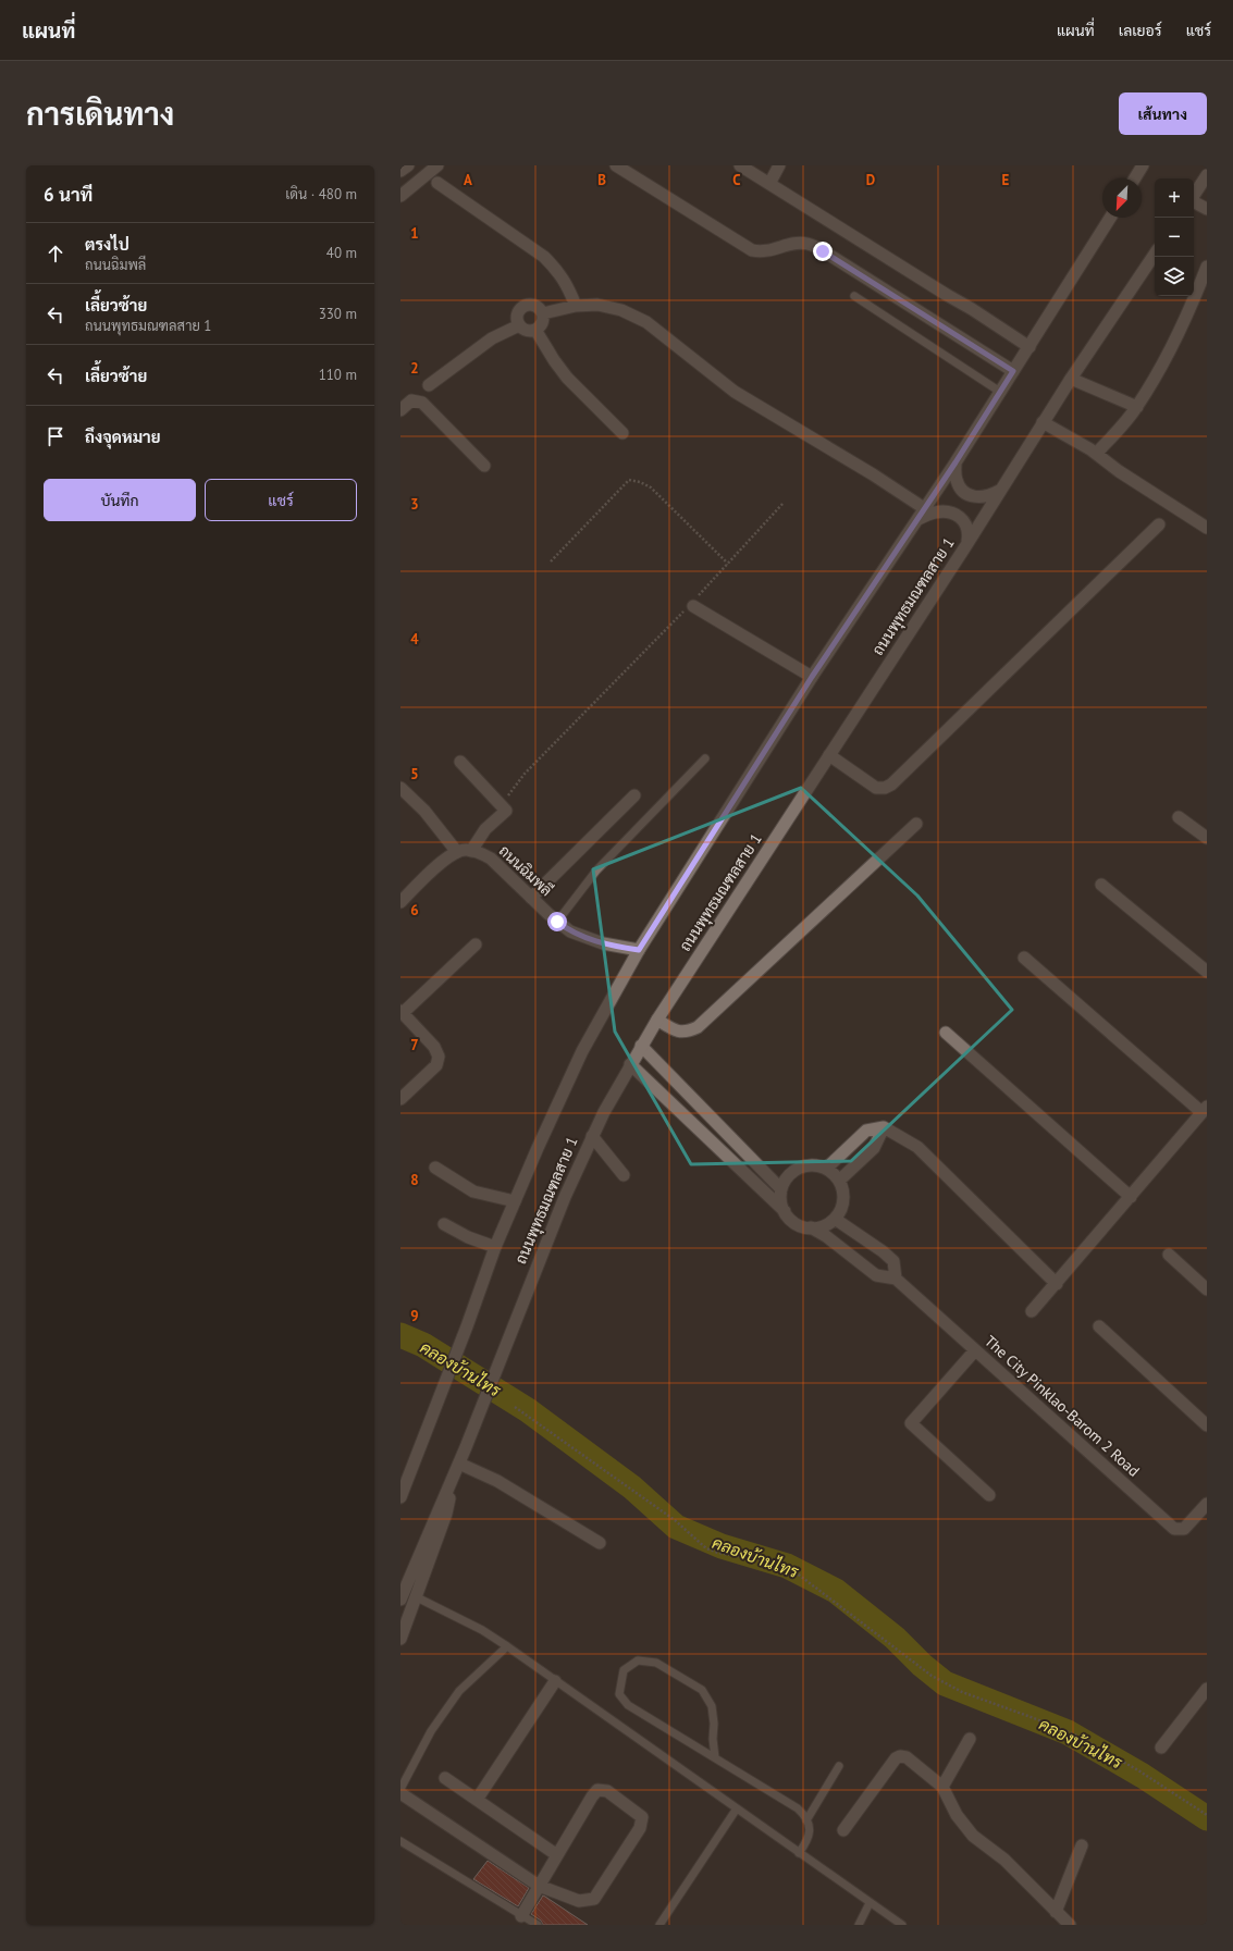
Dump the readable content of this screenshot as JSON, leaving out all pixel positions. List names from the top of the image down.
{
  "streets": {
    "street": ["ถนนพุทธมณฑลสาย 1", "ถนนฉิมพลี", "The City Pinklao-Barom 2 Road"]
  },
  "crossings": [
    ["ถนนพุทธมณฑลสาย 1", "ถนนฉิมพลี"]
  ],
  "water": ["คลองบ้านไทร"],
  "north": "bottom left",
  "page": {
    "header": "แผนที่",
    "nav": ["แผนที่", "เลเยอร์", "แชร์"],
    "title": "การเดินทาง",
    "buttons": [
      "เส้นทาง",
      ["บันทึก", "แชร์"]
    ],
    "heading": ["6 นาที", "เดิน · 480 m"],
    "map_buttons": ["+", "−"],
    "list": [
      ["ตรงไป", "ถนนฉิมพลี", "40 m"],
      ["เลี้ยวซ้าย", "ถนนพุทธมณฑลสาย 1", "330 m"],
      ["เลี้ยวซ้าย", "110 m"],
      "ถึงจุดหมาย"
    ]
  },
  "grid": {
    "columns": [
      "A",
      "B",
      "C",
      "D",
      "E"
    ],
    "rows": [
      "1",
      "2",
      "3",
      "4",
      "5",
      "6",
      "7",
      "8",
      "9"
    ]
  }
}
